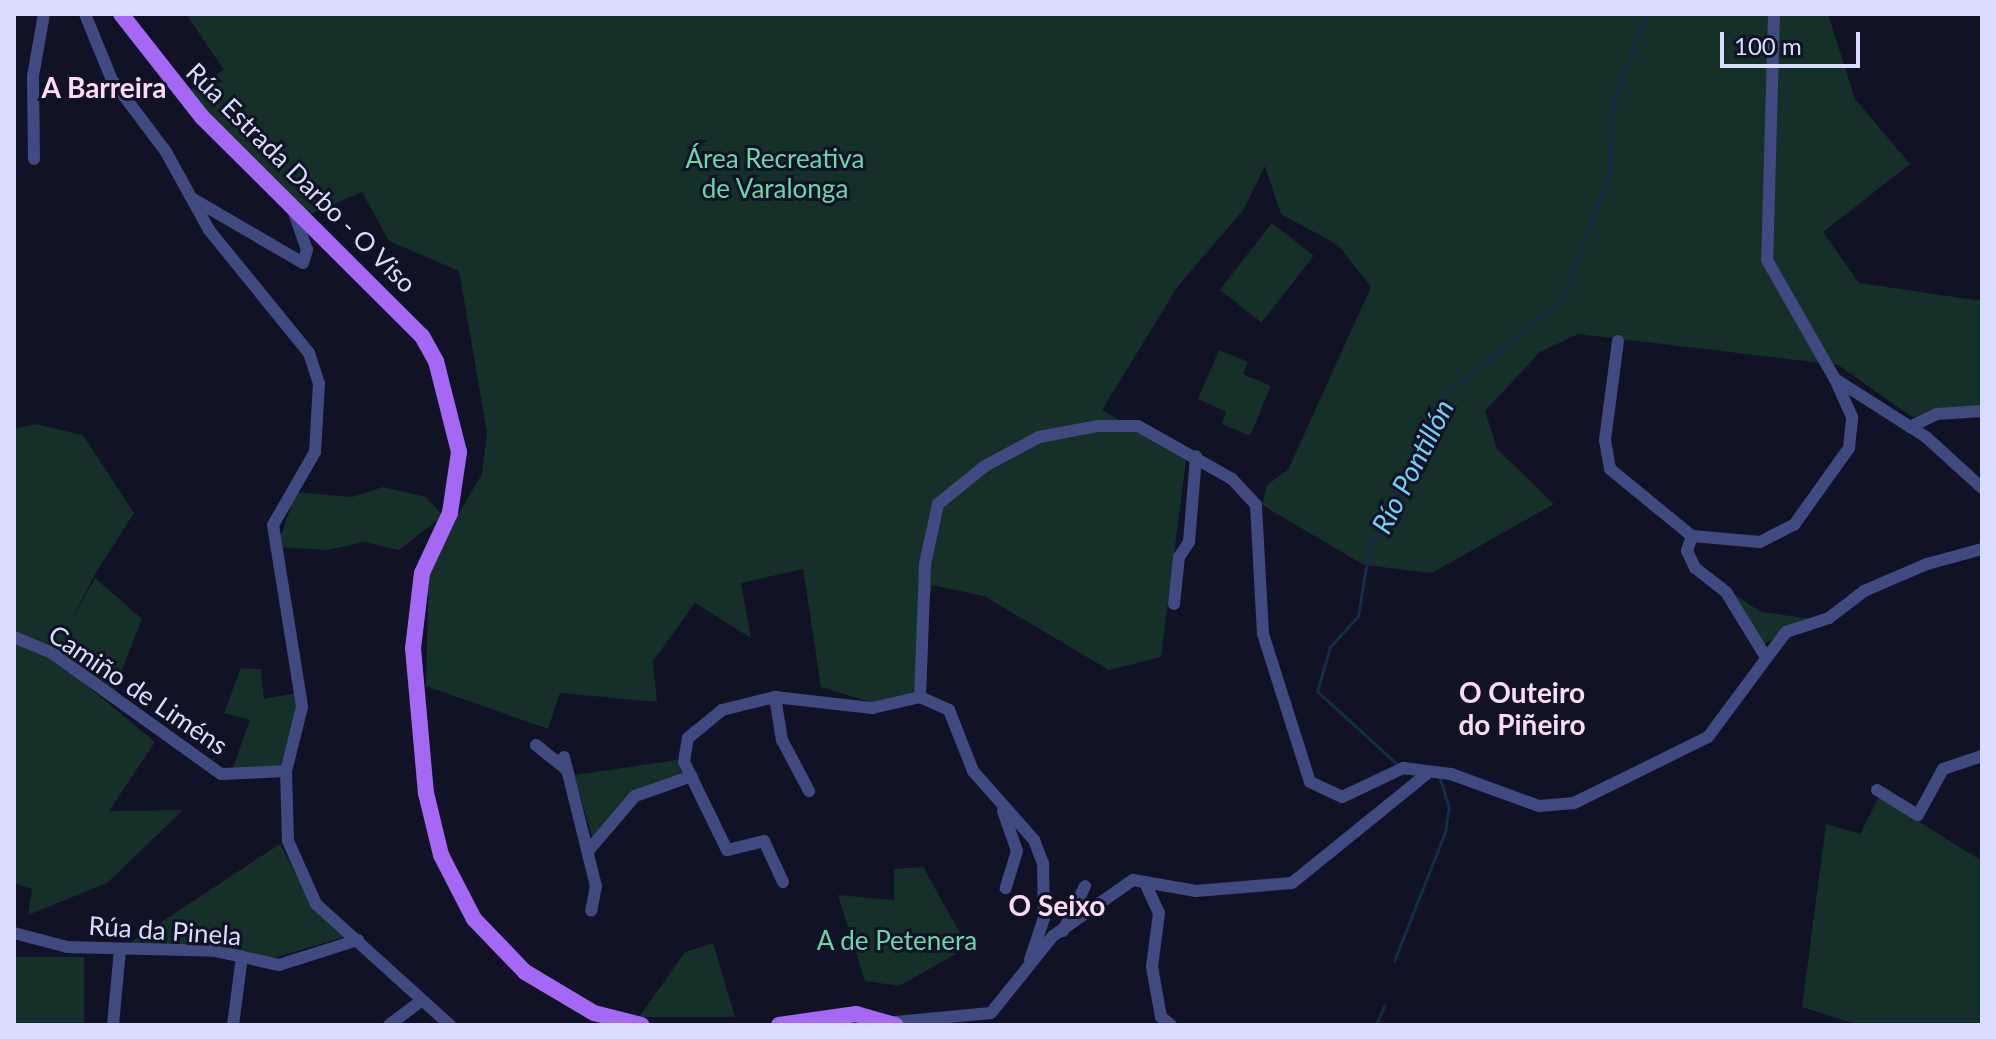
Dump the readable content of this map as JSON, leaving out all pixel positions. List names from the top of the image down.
{
  "streets": {
    "main road": ["Rúa Estrada Darbo - O Viso"],
    "street": ["Camiño de Liméns", "Rúa da Pinela"]
  },
  "districts": ["A Barreira", "O Outeiro do Piñeiro", "O Seixo"],
  "water": ["Río Pontillón"],
  "parks": ["Área Recreativa de Varalonga", "A de Petenera"],
  "scale_bar": "100 m"
}
